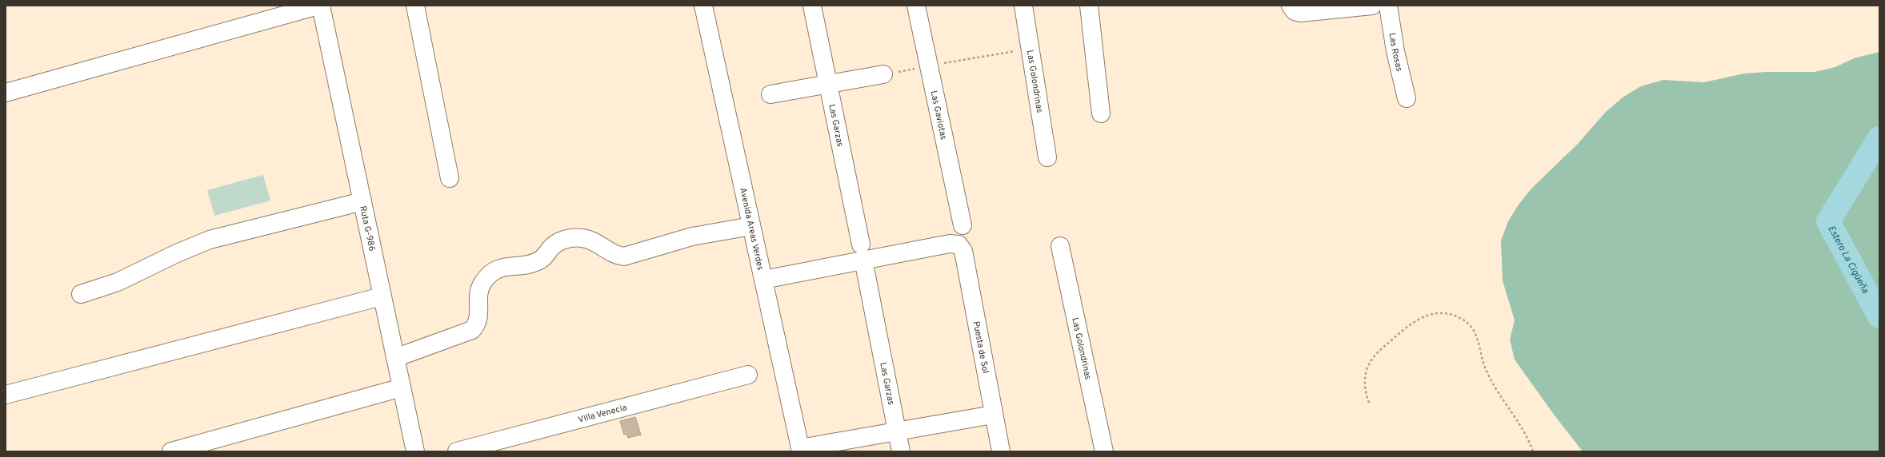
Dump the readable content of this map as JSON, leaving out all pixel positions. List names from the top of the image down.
{
  "streets": {
    "street": [
      "Las Rosas",
      "Las Golondrinas",
      "Las Gaviotas",
      "Las Garzas",
      "Ruta G-986",
      "Avenida Areas Verdes",
      "Puesta de Sol",
      "Villa Venecia"
    ]
  },
  "crossings": [
    ["Las Garzas", "Puesta de Sol"]
  ],
  "water": ["Estero La Cigüeña"]
}
